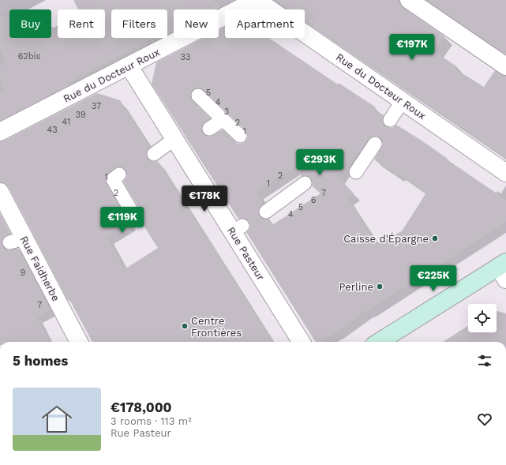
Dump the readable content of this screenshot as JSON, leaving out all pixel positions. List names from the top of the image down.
{
  "streets": {
    "street": ["Rue du Docteur Roux", "Rue Pasteur", "Rue Faidherbe"]
  },
  "crossings": [
    ["Rue du Docteur Roux", "Rue Pasteur"]
  ],
  "places": ["Caisse d'Épargne", "Perline", "Centre Frontières"],
  "house_numbers": [
    "62bis",
    "33",
    "5",
    "4",
    "37",
    "3",
    "39",
    "41",
    "2",
    "43",
    "1",
    "2",
    "1",
    "1",
    "2",
    "7",
    "6",
    "5",
    "4",
    "9",
    "7"
  ],
  "page": {
    "chip": [
      "Buy",
      "Rent",
      "Filters",
      "New",
      "Apartment"
    ],
    "price": [
      "€197K",
      "€293K",
      "€178K",
      "€119K",
      "€225K"
    ],
    "heading": "5 homes",
    "list": [
      {
        "name": "€178,000",
        "note": "3 rooms · 113 m² · Rue Pasteur"
      }
    ]
  }
}
